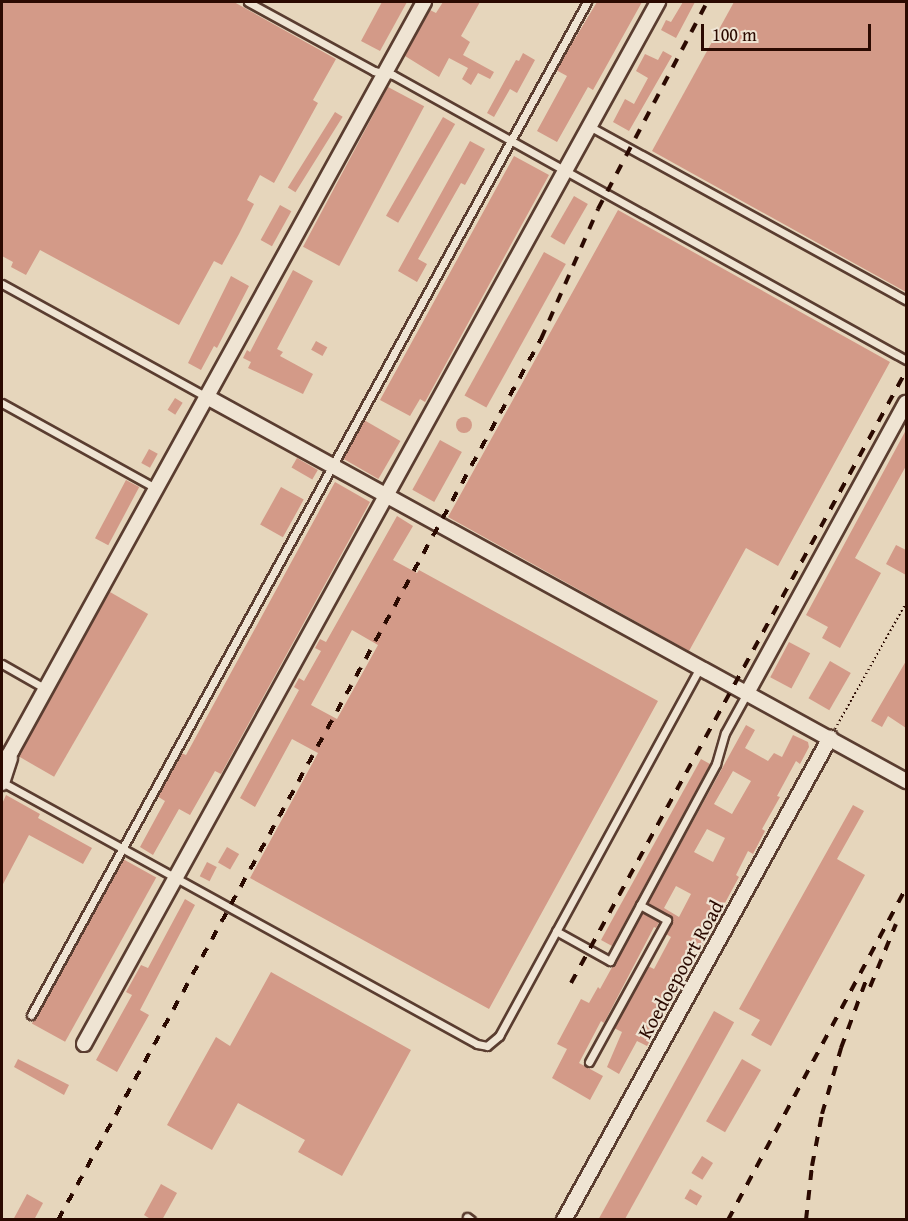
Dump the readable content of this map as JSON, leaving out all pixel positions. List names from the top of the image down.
{
  "streets": {
    "street": ["Koedoepoort Road"]
  },
  "scale_bar": "100 m"
}
